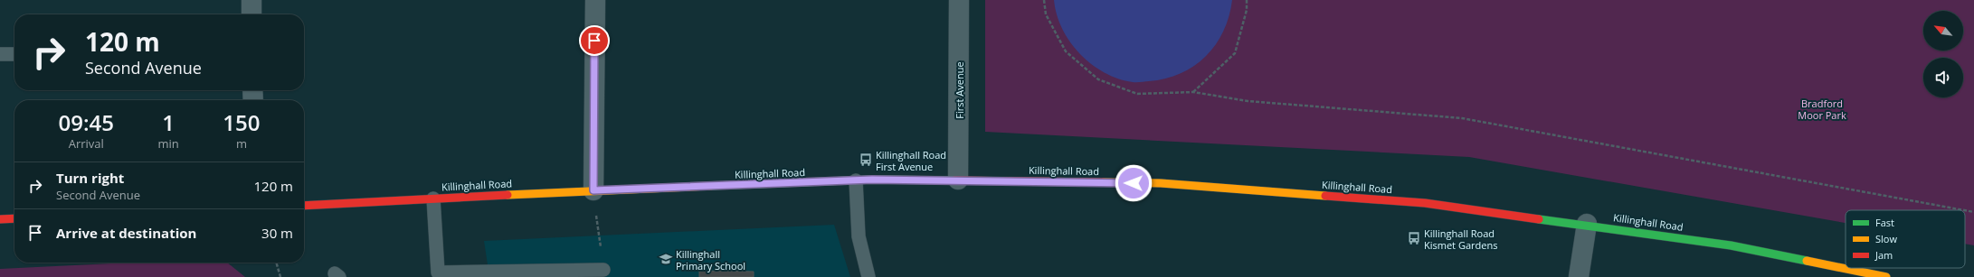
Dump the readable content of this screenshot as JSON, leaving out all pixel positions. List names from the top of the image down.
{
  "streets": {
    "highway": ["Killinghall Road"],
    "street": ["First Avenue"]
  },
  "crossings": [
    ["First Avenue", "Killinghall Road"]
  ],
  "parks": ["Bradford Moor Park"],
  "places": {
    "bus stop": ["Killinghall Road First Avenue", "Killinghall Road Kismet Gardens"],
    "school or university": ["Killinghall Primary School"]
  },
  "legend": ["Fast", "Slow", "Jam"],
  "north": "top left",
  "page": {
    "turn": ["120 m", "Second Avenue"],
    "eta": [
      "09:45",
      "Arrival",
      "1",
      "min",
      "150",
      "m"
    ],
    "list": [
      {
        "name": "Turn right",
        "note": "Second Avenue",
        "value": "120 m"
      },
      {
        "name": "Arrive at destination",
        "value": "30 m"
      }
    ]
  }
}
